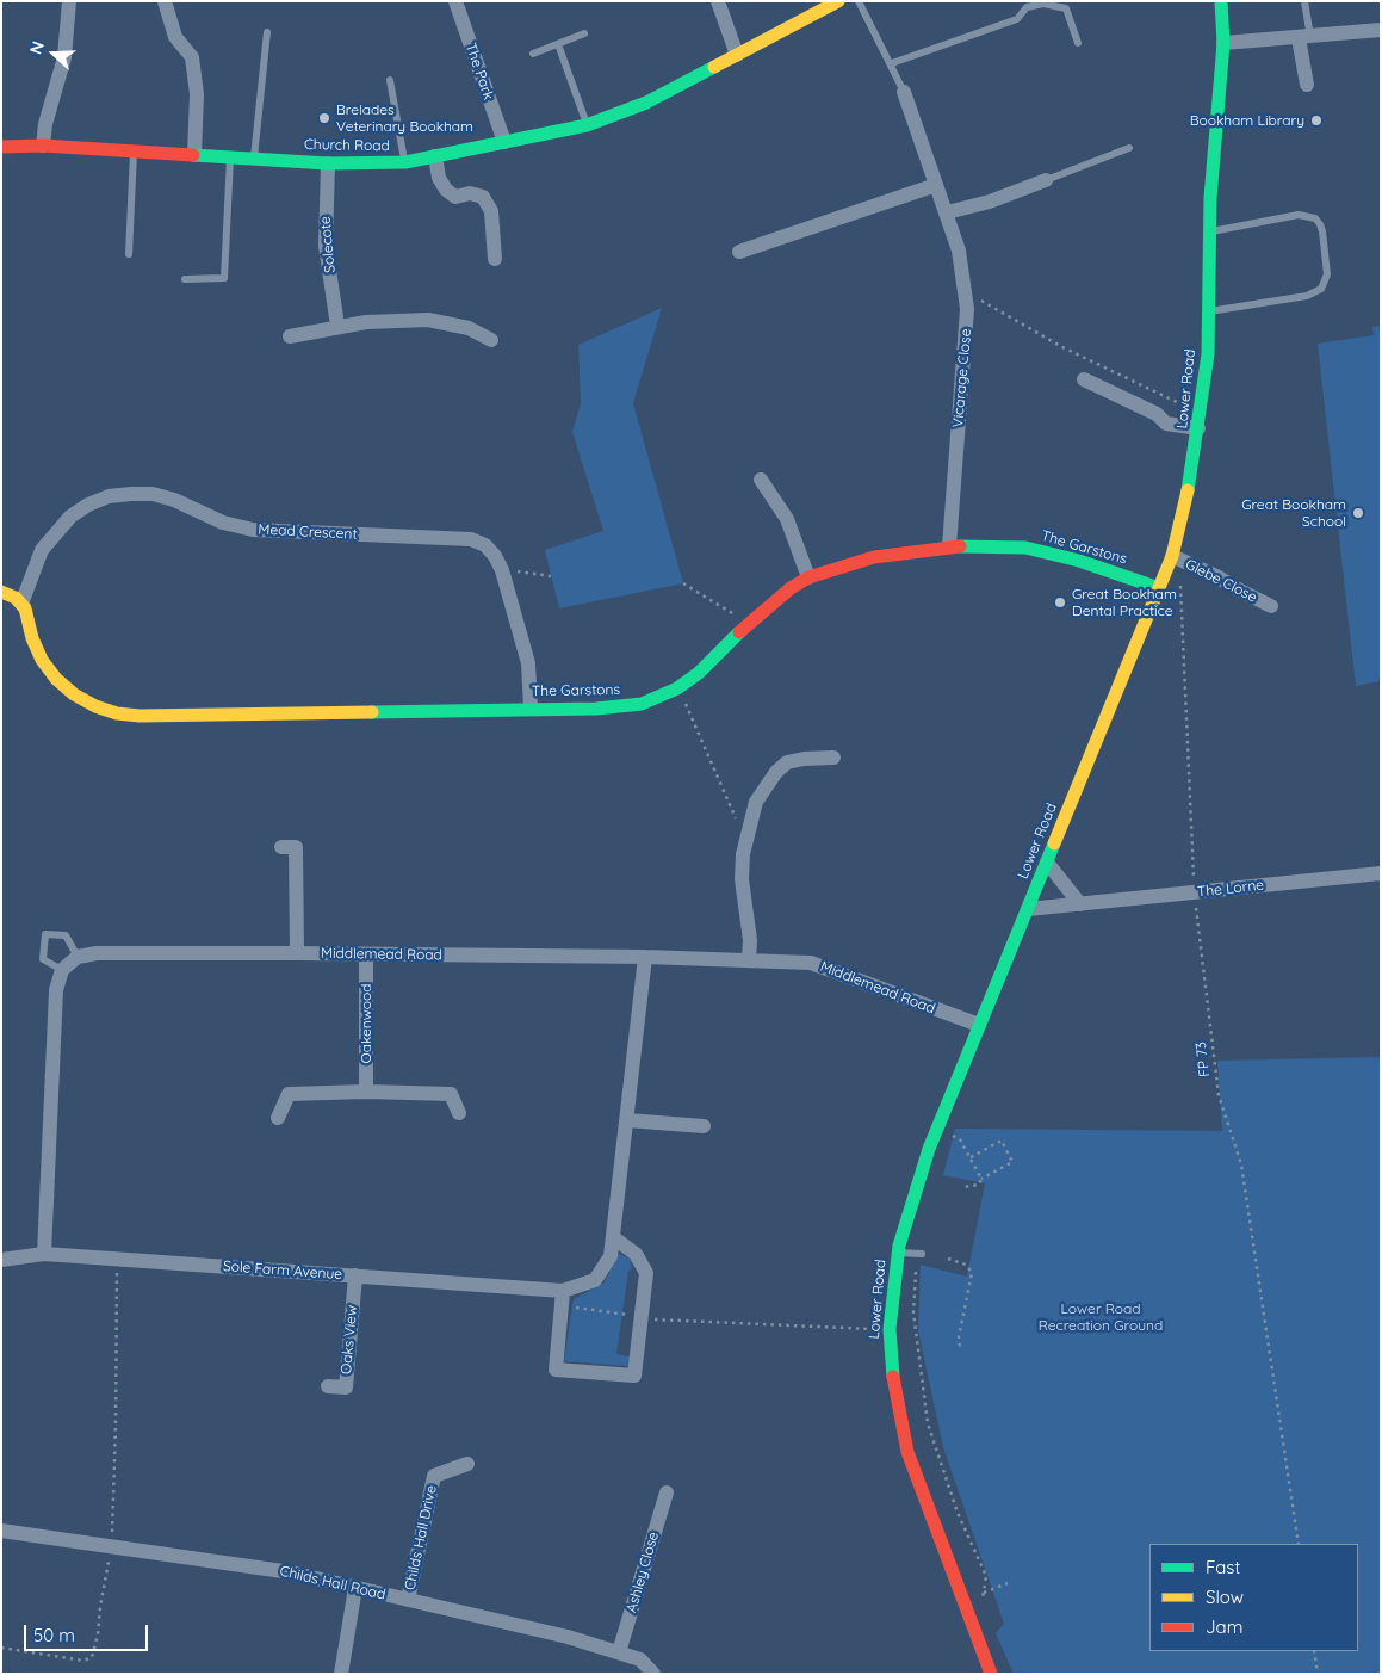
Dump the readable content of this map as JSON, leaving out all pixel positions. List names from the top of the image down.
{
  "streets": {
    "street": [
      "The Park",
      "Church Road",
      "Solecote",
      "Vicarage Close",
      "Lower Road",
      "Mead Crescent",
      "The Garstons",
      "Glebe Close",
      "The Lorne",
      "Middlemead Road",
      "Oakenwood",
      "Sole Farm Avenue",
      "Oaks View",
      "Childs Hall Drive",
      "Ashley Close",
      "Childs Hall Road"
    ],
    "path": ["FP 73"]
  },
  "crossings": [
    ["The Park", "Church Road"],
    ["Church Road", "Solecote"],
    ["Vicarage Close", "The Garstons"],
    ["Lower Road", "The Garstons"],
    ["Lower Road", "Glebe Close"],
    ["Lower Road", "The Lorne"],
    ["Lower Road", "Middlemead Road"],
    ["Lower Road", "FP 73"],
    ["Mead Crescent", "The Garstons"],
    ["The Lorne", "FP 73"],
    ["Middlemead Road", "Oakenwood"],
    ["Middlemead Road", "Sole Farm Avenue"],
    ["Sole Farm Avenue", "Oaks View"],
    ["Childs Hall Drive", "Childs Hall Road"],
    ["Ashley Close", "Childs Hall Road"]
  ],
  "parks": ["Lower Road Recreation Ground"],
  "places": [
    "Brelades Veterinary Bookham",
    "Bookham Library",
    "Great Bookham School",
    "Great Bookham Dental Practice"
  ],
  "legend": ["Fast", "Slow", "Jam"],
  "scale_bar": "50 m",
  "north": "left"
}
